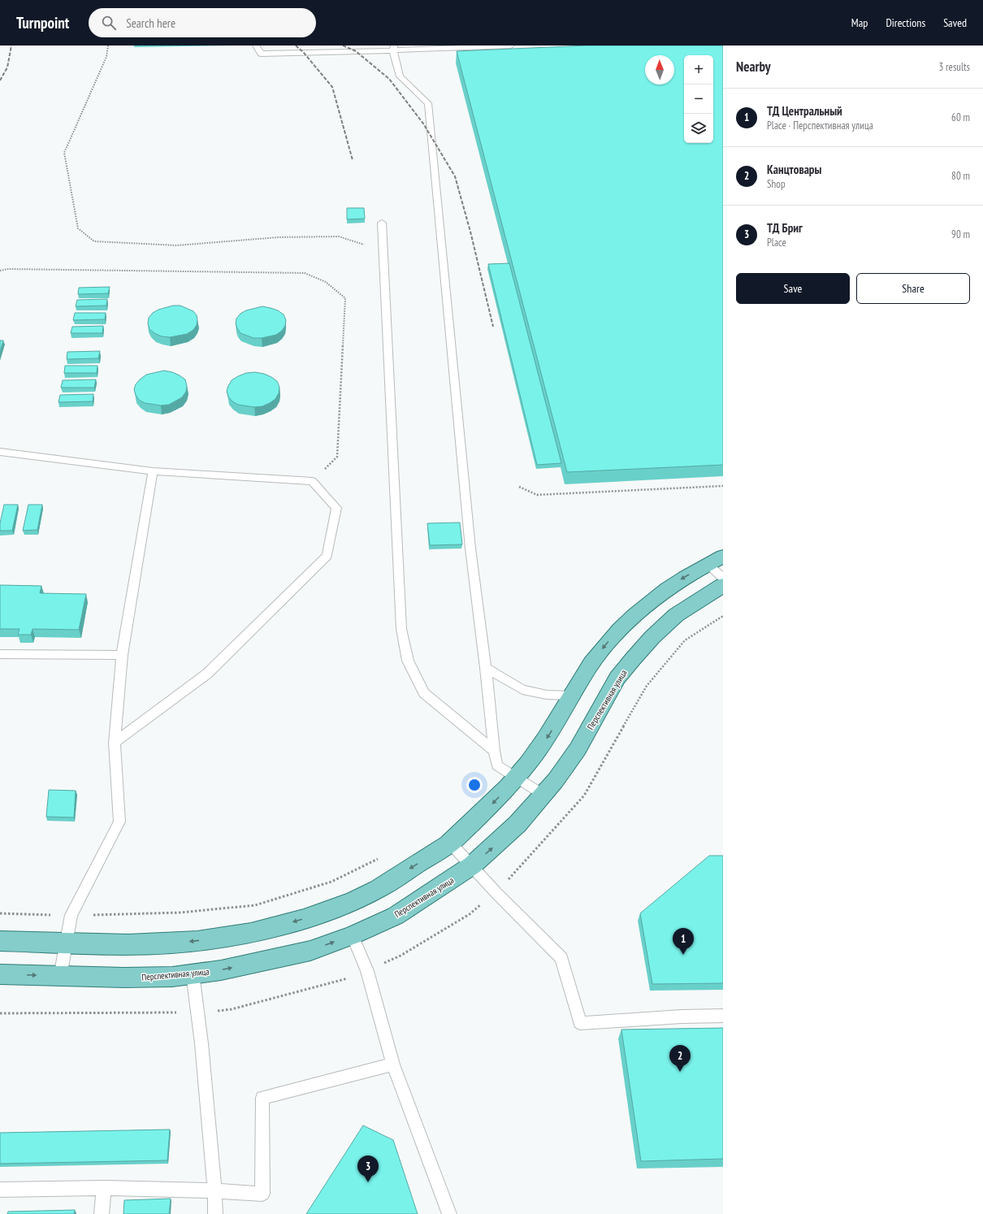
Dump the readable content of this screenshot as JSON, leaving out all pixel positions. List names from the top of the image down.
{
  "streets": {
    "main road": ["Перспективная улица"]
  },
  "north": "top",
  "page": {
    "header": "Turnpoint",
    "search": "Search here",
    "nav": ["Map", "Directions", "Saved"],
    "heading": ["Nearby", "3 results"],
    "map_buttons": ["+", "−"],
    "list": [
      {
        "mark": "1",
        "name": "ТД Центральный",
        "note": "Place · Перспективная улица",
        "value": "60 m"
      },
      {
        "mark": "2",
        "name": "Канцтовары",
        "note": "Shop",
        "value": "80 m"
      },
      {
        "mark": "3",
        "name": "ТД Бриг",
        "note": "Place",
        "value": "90 m"
      }
    ],
    "buttons": ["Save", "Share"],
    "pins": ["1", "2", "3"]
  }
}
